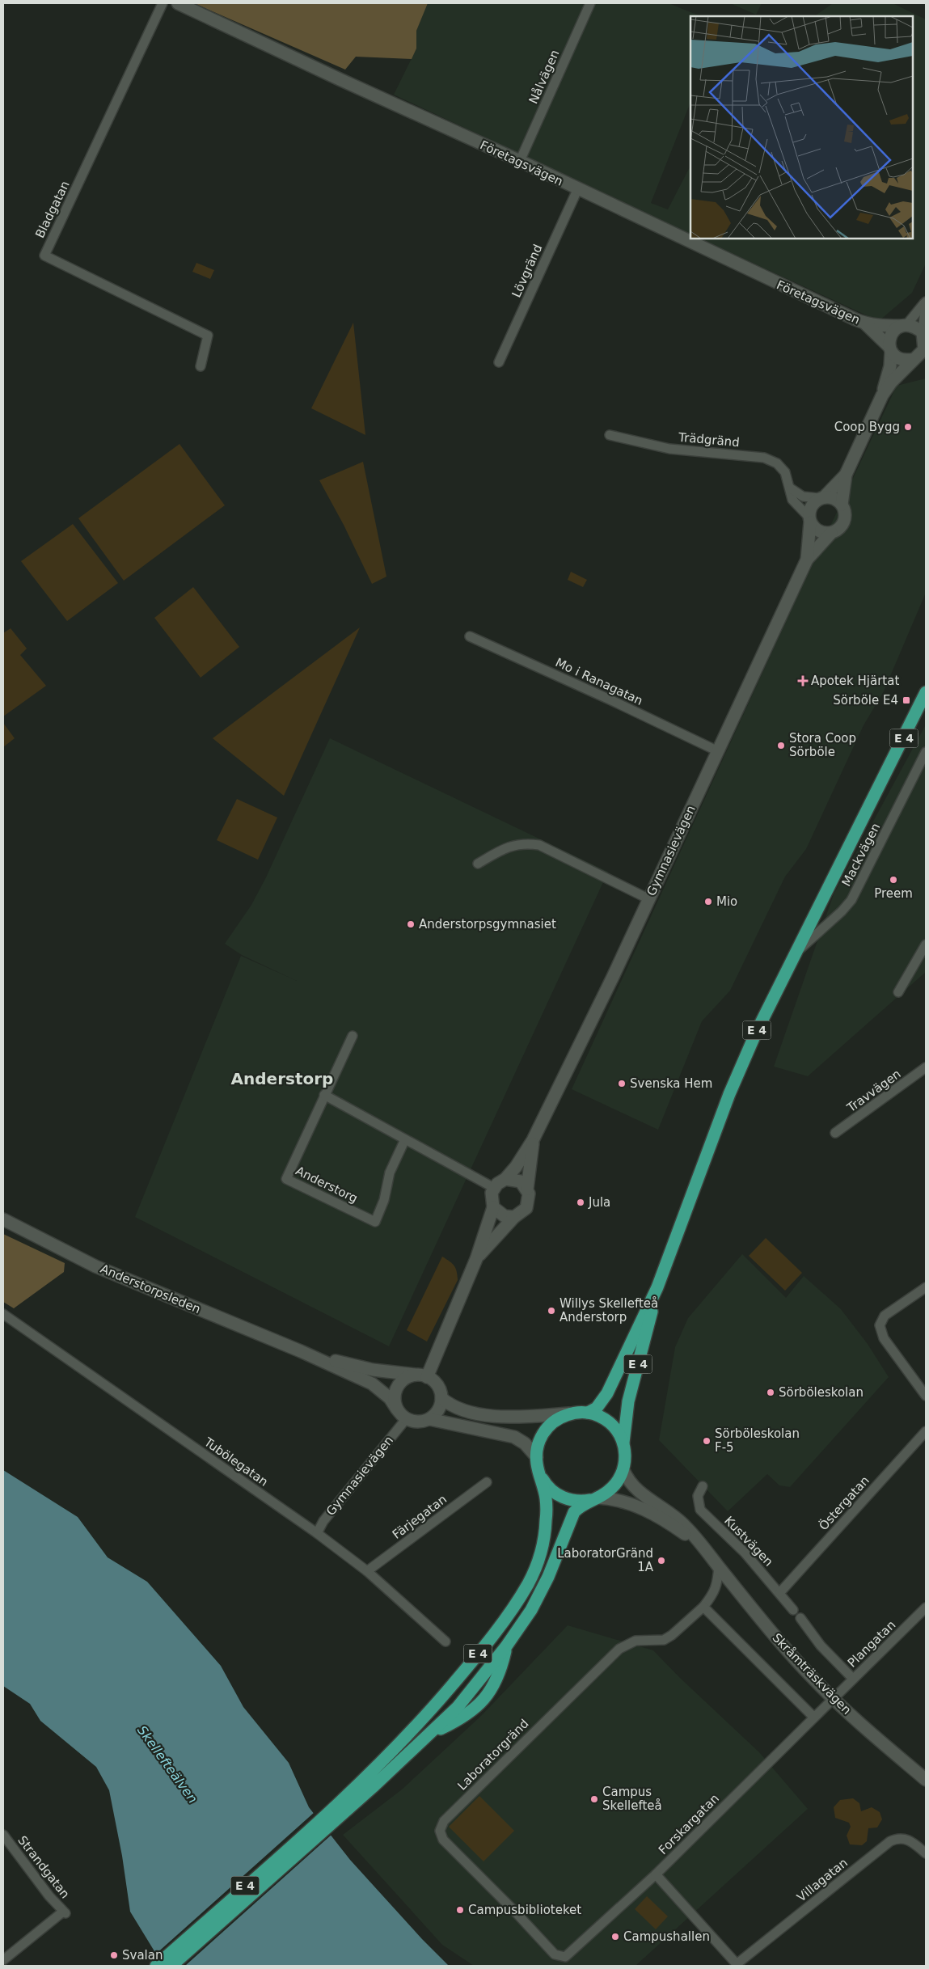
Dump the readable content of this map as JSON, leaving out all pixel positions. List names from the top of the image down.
{
  "streets": {
    "highway": ["E 4"],
    "street": [
      "Nålvägen",
      "Företagsvägen",
      "Bladgatan",
      "Lövgränd",
      "Trädgränd",
      "Mo i Ranagatan",
      "Gymnasievägen",
      "Mackvägen",
      "Travvägen",
      "Anderstorg",
      "Anderstorpsleden",
      "Tubölegatan",
      "Östergatan",
      "Färjegatan",
      "Kustvägen",
      "Plangatan",
      "Skråmträskvägen",
      "Laboratorgränd",
      "Forskargatan",
      "Strandgatan",
      "Villagatan"
    ]
  },
  "crossings": [
    ["Nålvägen", "Företagsvägen"],
    ["Företagsvägen", "Lövgränd"],
    ["Trädgränd", "Gymnasievägen"],
    ["Mo i Ranagatan", "Gymnasievägen"],
    ["E 4", "Mackvägen"],
    ["E 4", "Skråmträskvägen"],
    ["Gymnasievägen", "Anderstorpsleden"],
    ["Gymnasievägen", "Tubölegatan"],
    ["Tubölegatan", "Färjegatan"],
    ["Östergatan", "Kustvägen"],
    ["Plangatan", "Skråmträskvägen"],
    ["Plangatan", "Forskargatan"],
    ["Skråmträskvägen", "Laboratorgränd"],
    ["Skråmträskvägen", "Forskargatan"],
    ["Laboratorgränd", "Forskargatan"]
  ],
  "districts": ["Anderstorp"],
  "water": ["Skellefteälven"],
  "places": {
    "other": [
      "Coop Bygg",
      "Stora Coop Sörböle",
      "Preem",
      "Mio",
      "Anderstorpsgymnasiet",
      "Svenska Hem",
      "Jula",
      "Willys Skellefteå Anderstorp",
      "Sörböleskolan",
      "Sörböleskolan F-5",
      "LaboratorGränd 1A",
      "Campus Skellefteå",
      "Campusbiblioteket",
      "Campushallen",
      "Svalan"
    ],
    "health": ["Apotek Hjärtat"],
    "transit": ["Sörböle E4"]
  }
}
